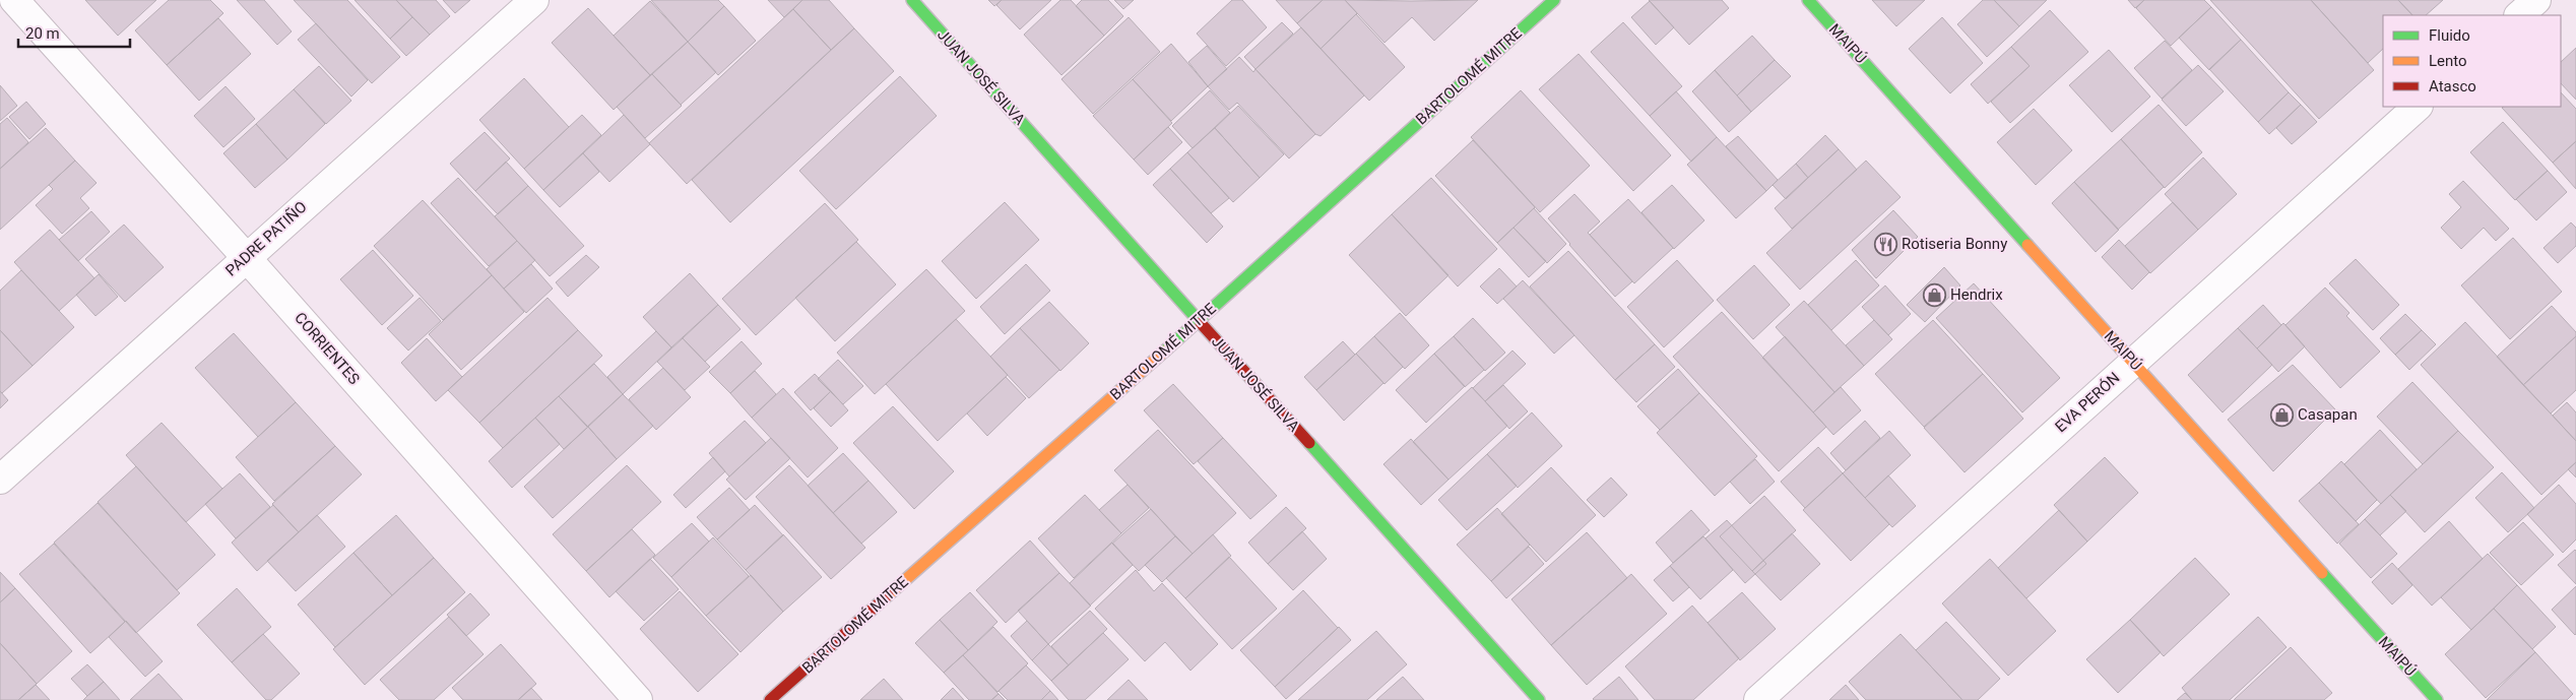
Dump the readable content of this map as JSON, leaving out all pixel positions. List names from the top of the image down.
{
  "streets": {
    "street": [
      "MAIPÚ",
      "BARTOLOMÉ MITRE",
      "JUAN JOSÉ SILVA",
      "PADRE PATIÑO",
      "CORRIENTES",
      "EVA PERÓN"
    ]
  },
  "crossings": [
    ["MAIPÚ", "EVA PERÓN"],
    ["BARTOLOMÉ MITRE", "JUAN JOSÉ SILVA"],
    ["PADRE PATIÑO", "CORRIENTES"]
  ],
  "places": {
    "restaurant": ["Rotiseria Bonny"],
    "shop": ["Hendrix", "Casapan"]
  },
  "legend": ["Fluido", "Lento", "Atasco"],
  "scale_bar": "20 m"
}
